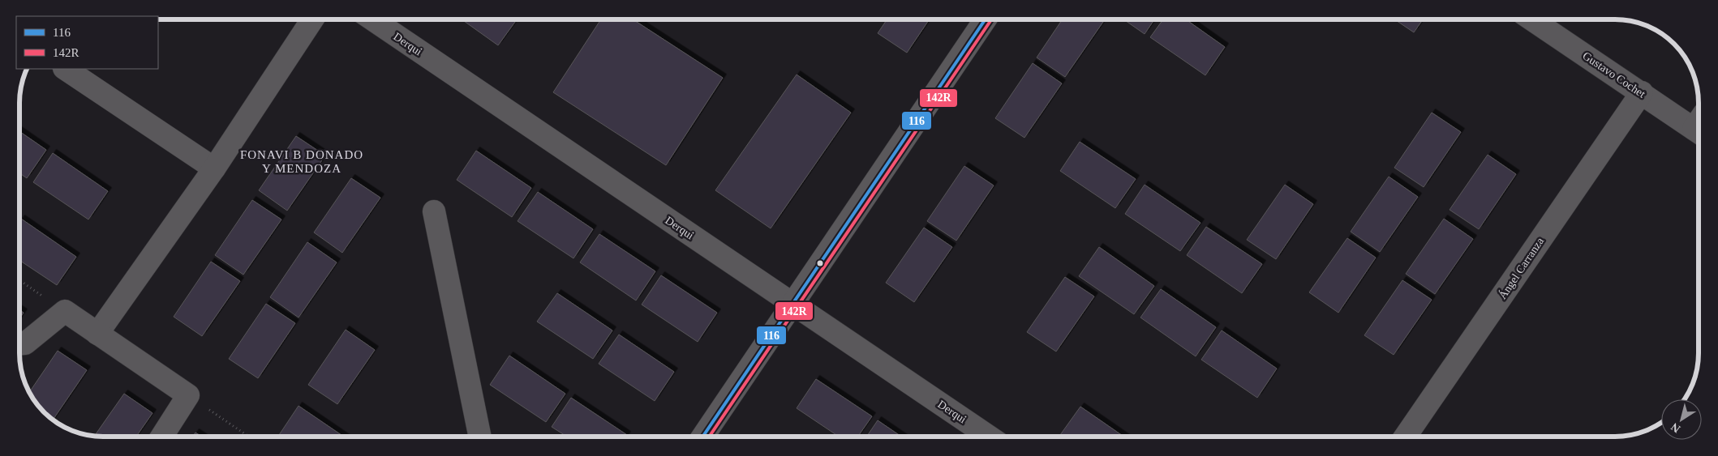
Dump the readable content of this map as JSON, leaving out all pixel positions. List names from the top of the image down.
{
  "streets": {
    "street": ["Derqui", "Gustavo Cochet", "Ángel Carranza"]
  },
  "crossings": [
    ["Gustavo Cochet", "Ángel Carranza"]
  ],
  "districts": ["FONAVI B DONADO Y MENDOZA"],
  "lines": ["transit line 116", "transit line 142R"],
  "legend": ["116", "142R"],
  "north": "bottom left"
}
